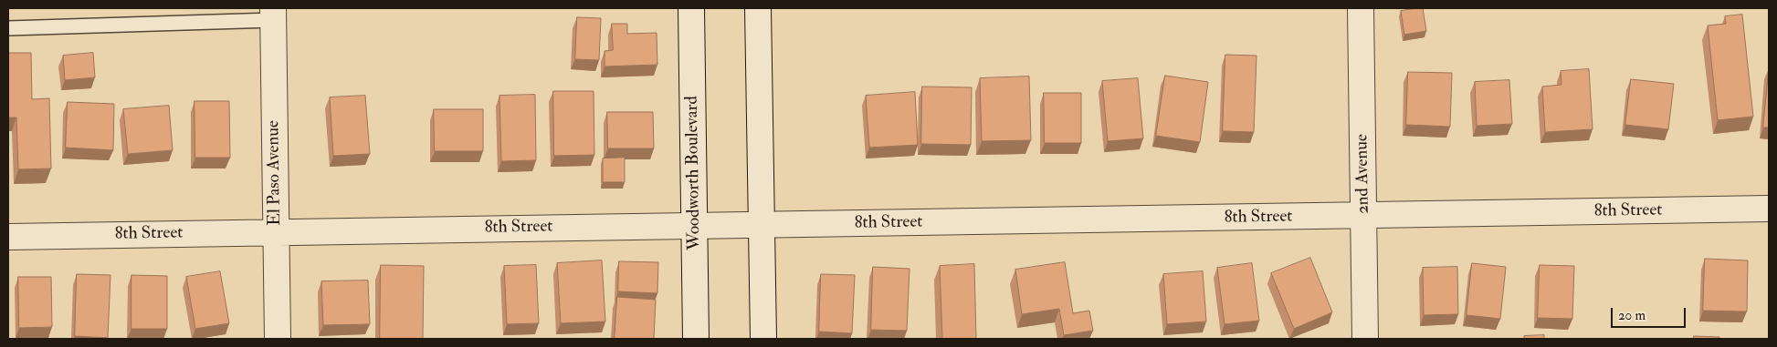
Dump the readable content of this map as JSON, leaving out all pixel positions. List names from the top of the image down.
{
  "streets": {
    "street": [
      "El Paso Avenue",
      "Woodworth Boulevard",
      "2nd Avenue",
      "8th Street"
    ]
  },
  "crossings": [
    ["El Paso Avenue", "8th Street"],
    ["Woodworth Boulevard", "8th Street"],
    ["2nd Avenue", "8th Street"]
  ],
  "scale_bar": "20 m"
}
